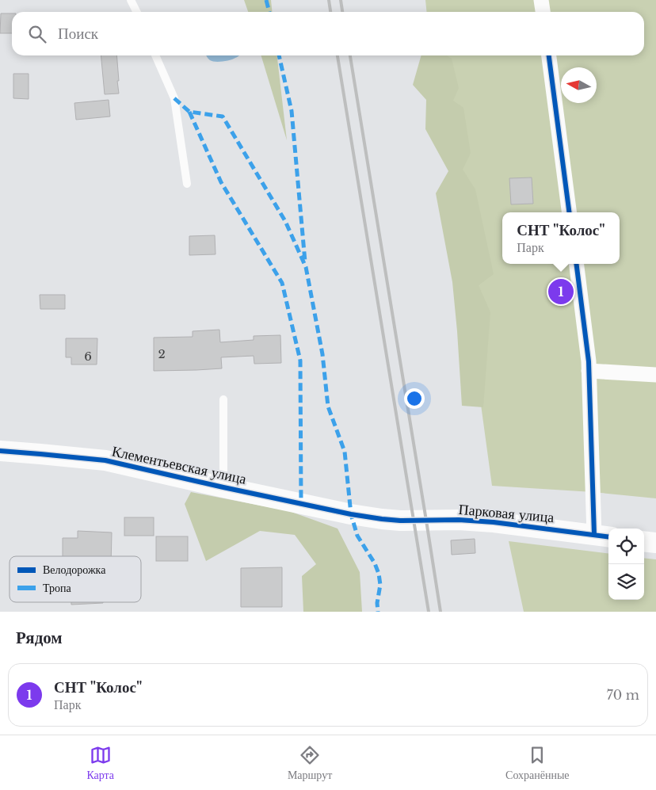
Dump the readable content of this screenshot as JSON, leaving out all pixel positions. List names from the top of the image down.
{
  "streets": {
    "street": ["Клементьевская улица", "Парковая улица"]
  },
  "crossings": [
    ["Клементьевская улица", "Парковая улица"]
  ],
  "house_numbers": ["2", "6"],
  "legend": ["Велодорожка", "Тропа"],
  "north": "left",
  "page": {
    "search": "Поиск",
    "popup": ["СНТ \"Колос\"", "Парк"],
    "pins": "1",
    "heading": "Рядом",
    "list": [
      {
        "mark": "1",
        "name": "СНТ \"Колос\"",
        "note": "Парк",
        "value": "70 m"
      }
    ],
    "nav": ["Карта", "Маршрут", "Сохранённые"]
  }
}
